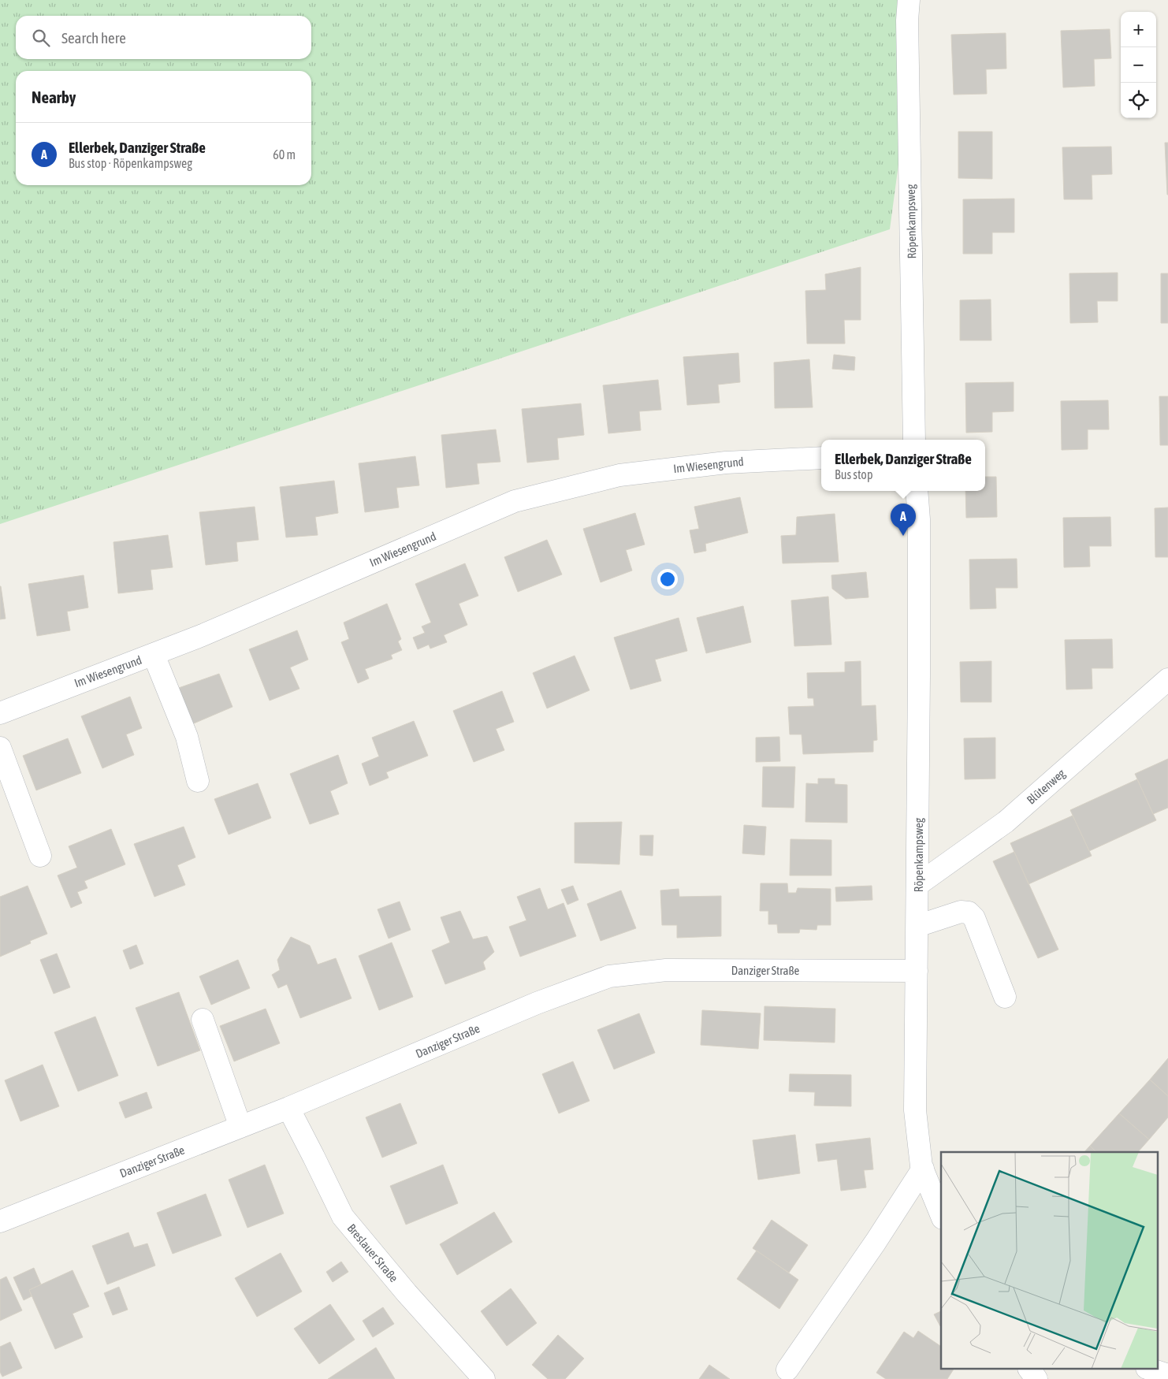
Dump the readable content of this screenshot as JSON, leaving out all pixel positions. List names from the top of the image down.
{
  "streets": {
    "street": [
      "Röpenkampsweg",
      "Im Wiesengrund",
      "Blütenweg",
      "Danziger Straße",
      "Breslauer Straße"
    ]
  },
  "crossings": [
    ["Röpenkampsweg", "Blütenweg"],
    ["Röpenkampsweg", "Danziger Straße"],
    ["Danziger Straße", "Breslauer Straße"]
  ],
  "page": {
    "map_buttons": ["+", "−"],
    "search": "Search here",
    "heading": "Nearby",
    "list": [
      {
        "mark": "A",
        "name": "Ellerbek, Danziger Straße",
        "note": "Bus stop · Röpenkampsweg",
        "value": "60 m"
      }
    ],
    "popup": ["Ellerbek, Danziger Straße", "Bus stop"],
    "pins": "A"
  }
}
